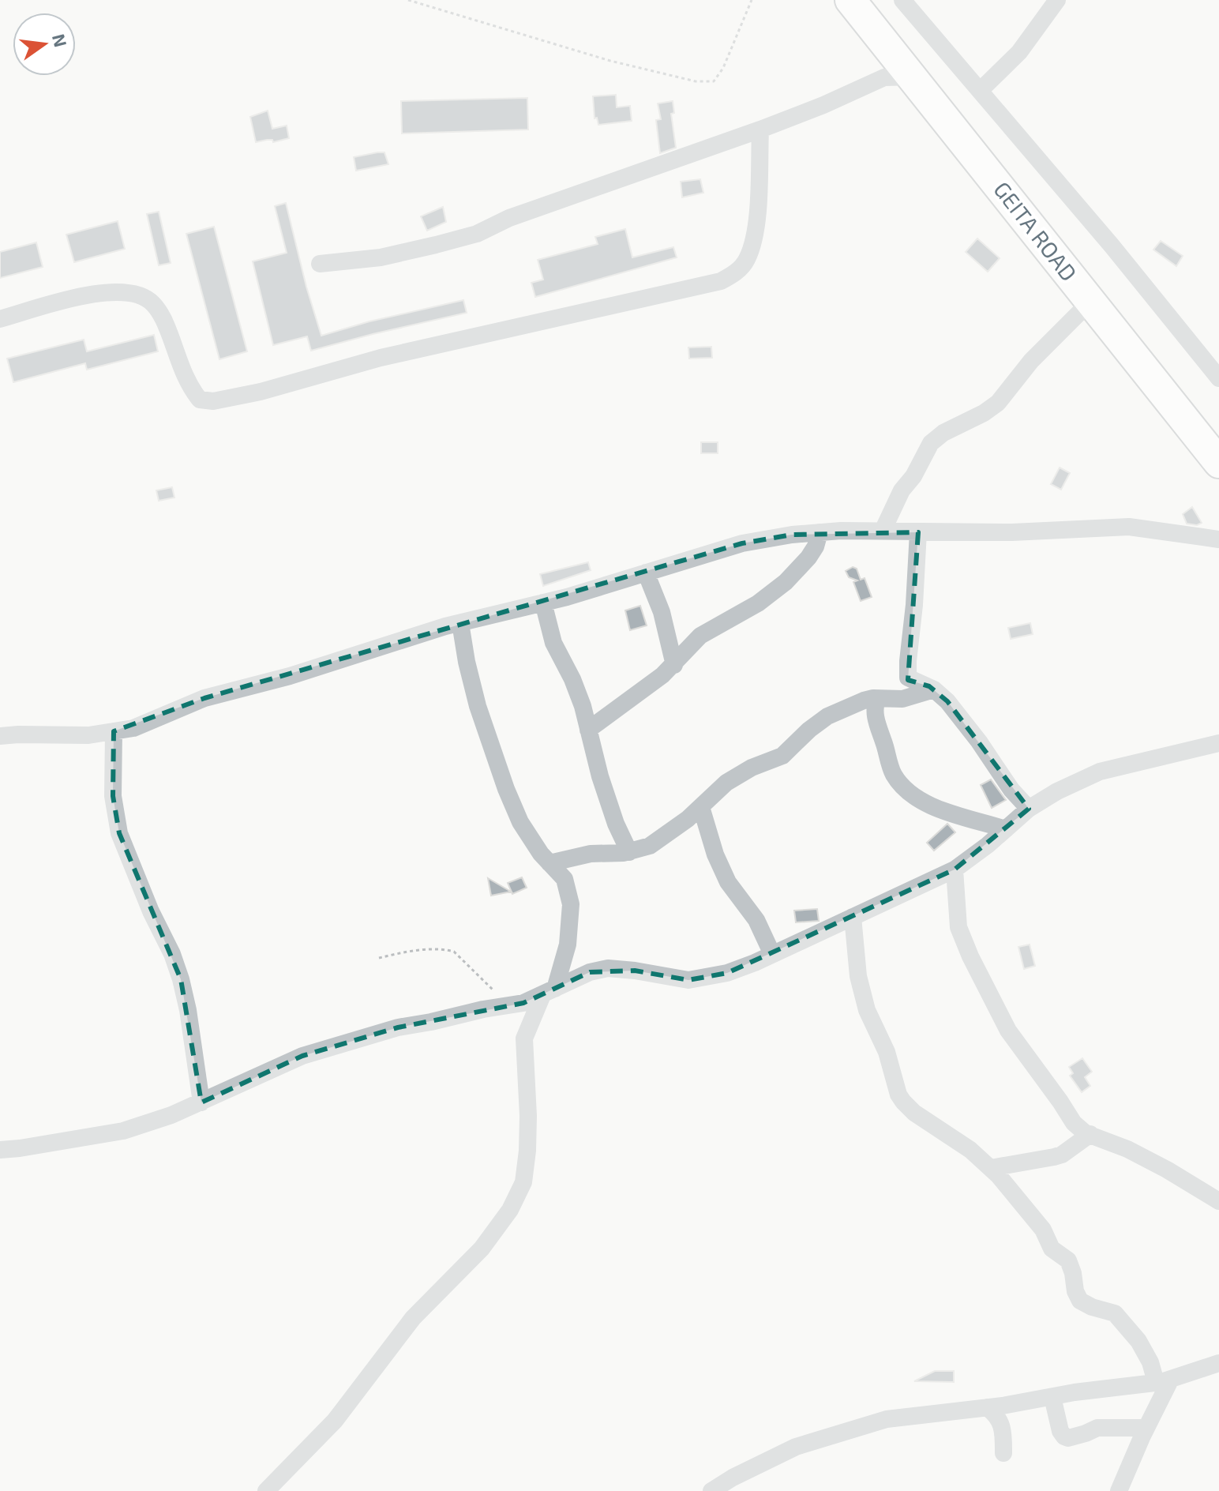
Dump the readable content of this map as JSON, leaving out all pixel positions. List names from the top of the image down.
{
  "streets": {
    "highway": ["GEITA ROAD"]
  },
  "north": "right"
}
